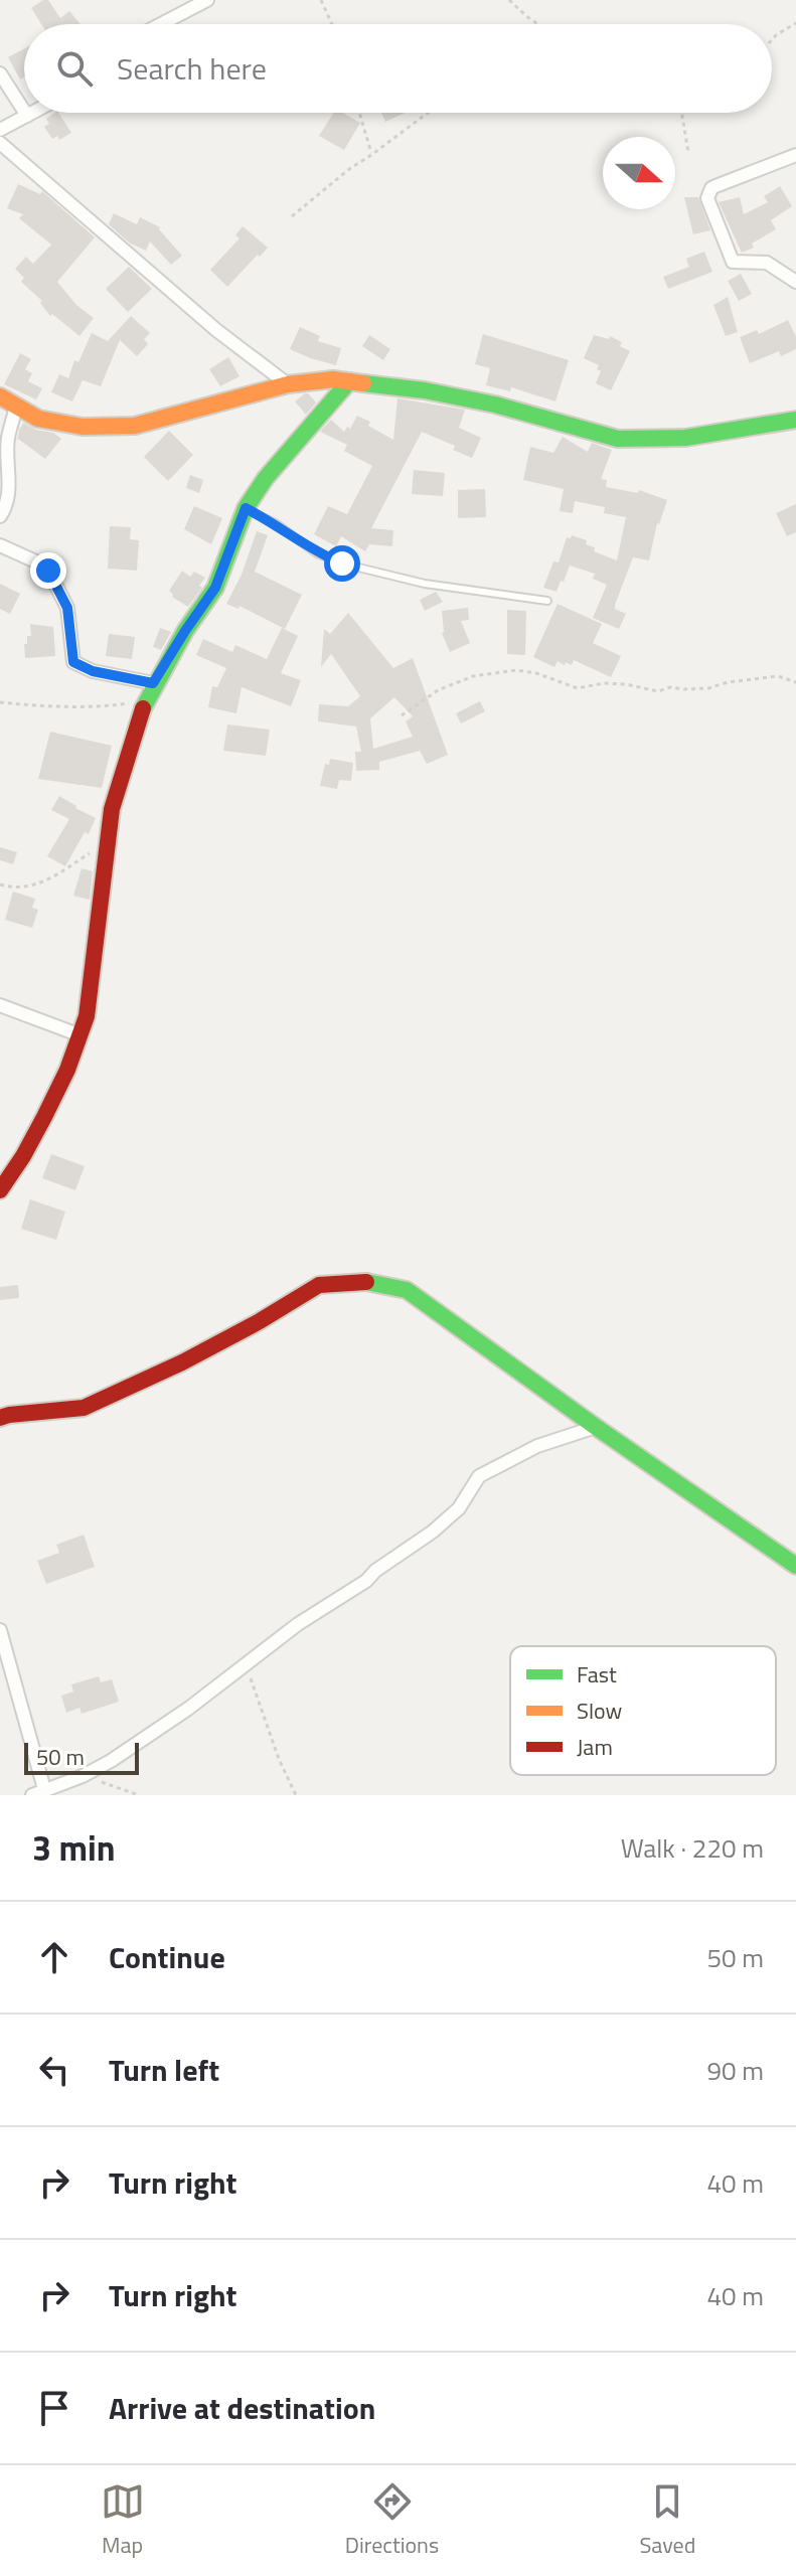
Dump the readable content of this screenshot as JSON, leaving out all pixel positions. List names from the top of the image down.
{
  "legend": ["Fast", "Slow", "Jam"],
  "scale_bar": "50 m",
  "north": "right",
  "page": {
    "search": "Search here",
    "scale": "50 m",
    "heading": ["3 min", "Walk · 220 m"],
    "list": [
      ["Continue", "50 m"],
      ["Turn left", "90 m"],
      ["Turn right", "40 m"],
      ["Turn right", "40 m"],
      "Arrive at destination"
    ],
    "nav": ["Map", "Directions", "Saved"]
  }
}
